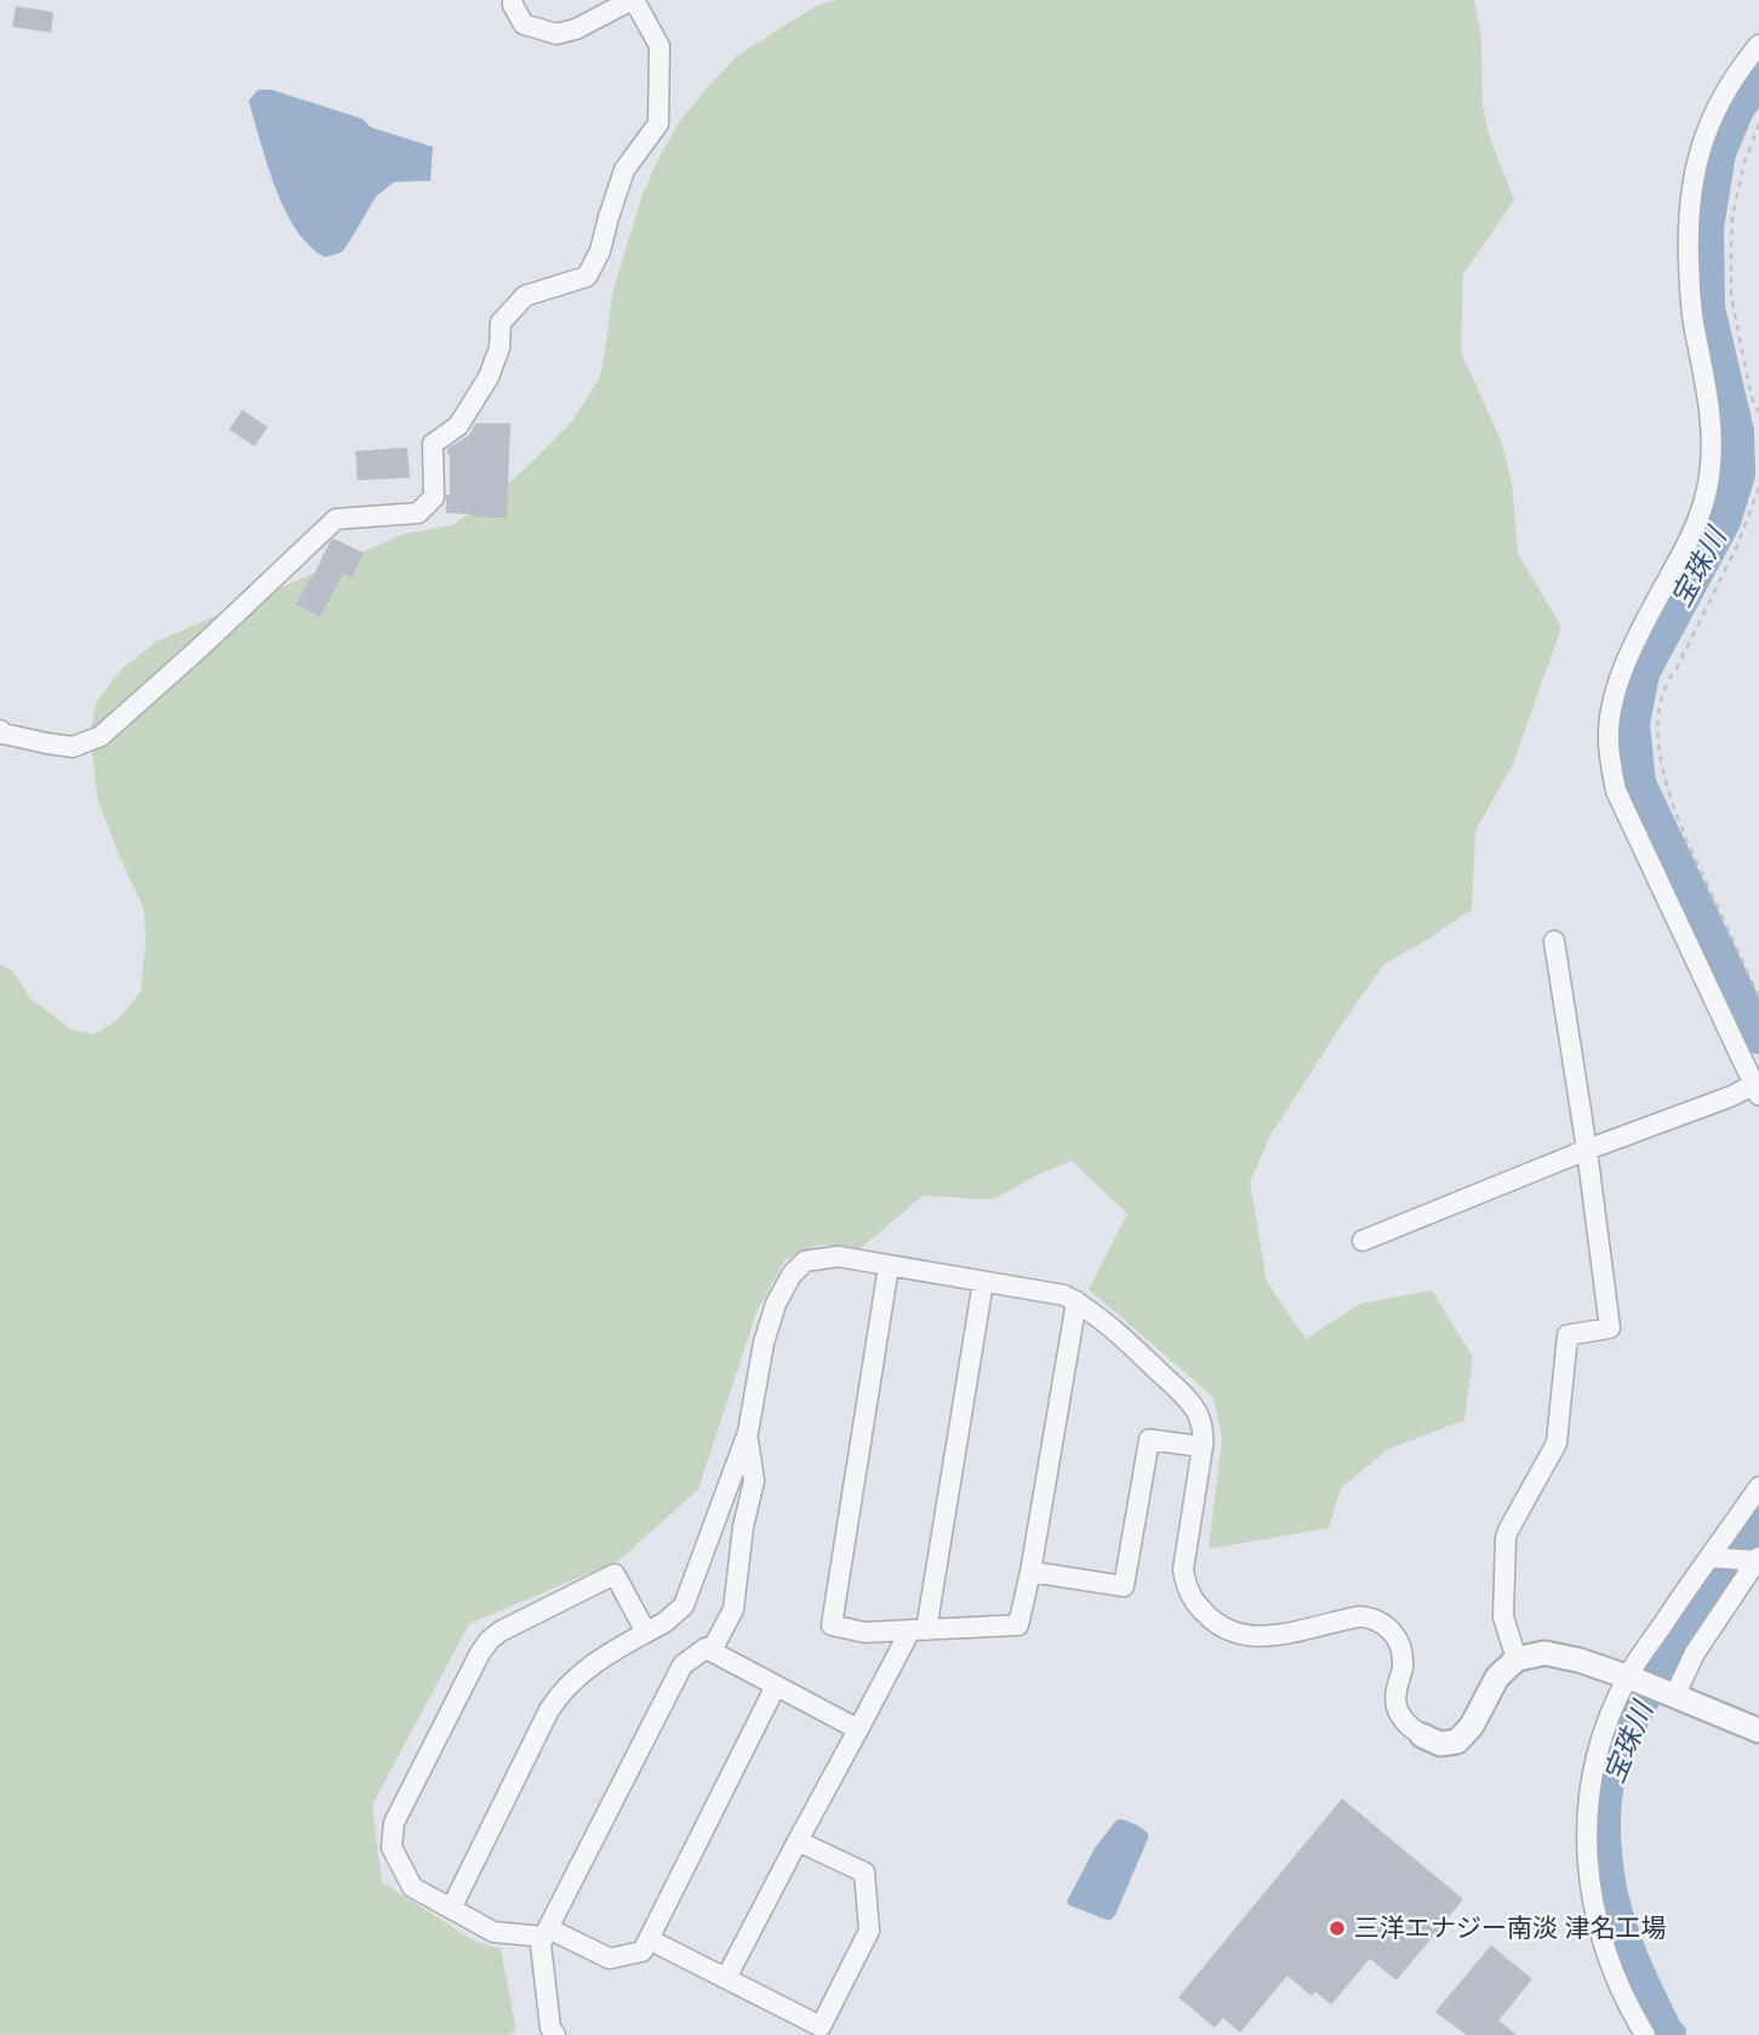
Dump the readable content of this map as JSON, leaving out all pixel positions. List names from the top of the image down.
{
  "water": ["宝珠川"],
  "places": ["三洋エナジー南淡 津名工場"]
}
